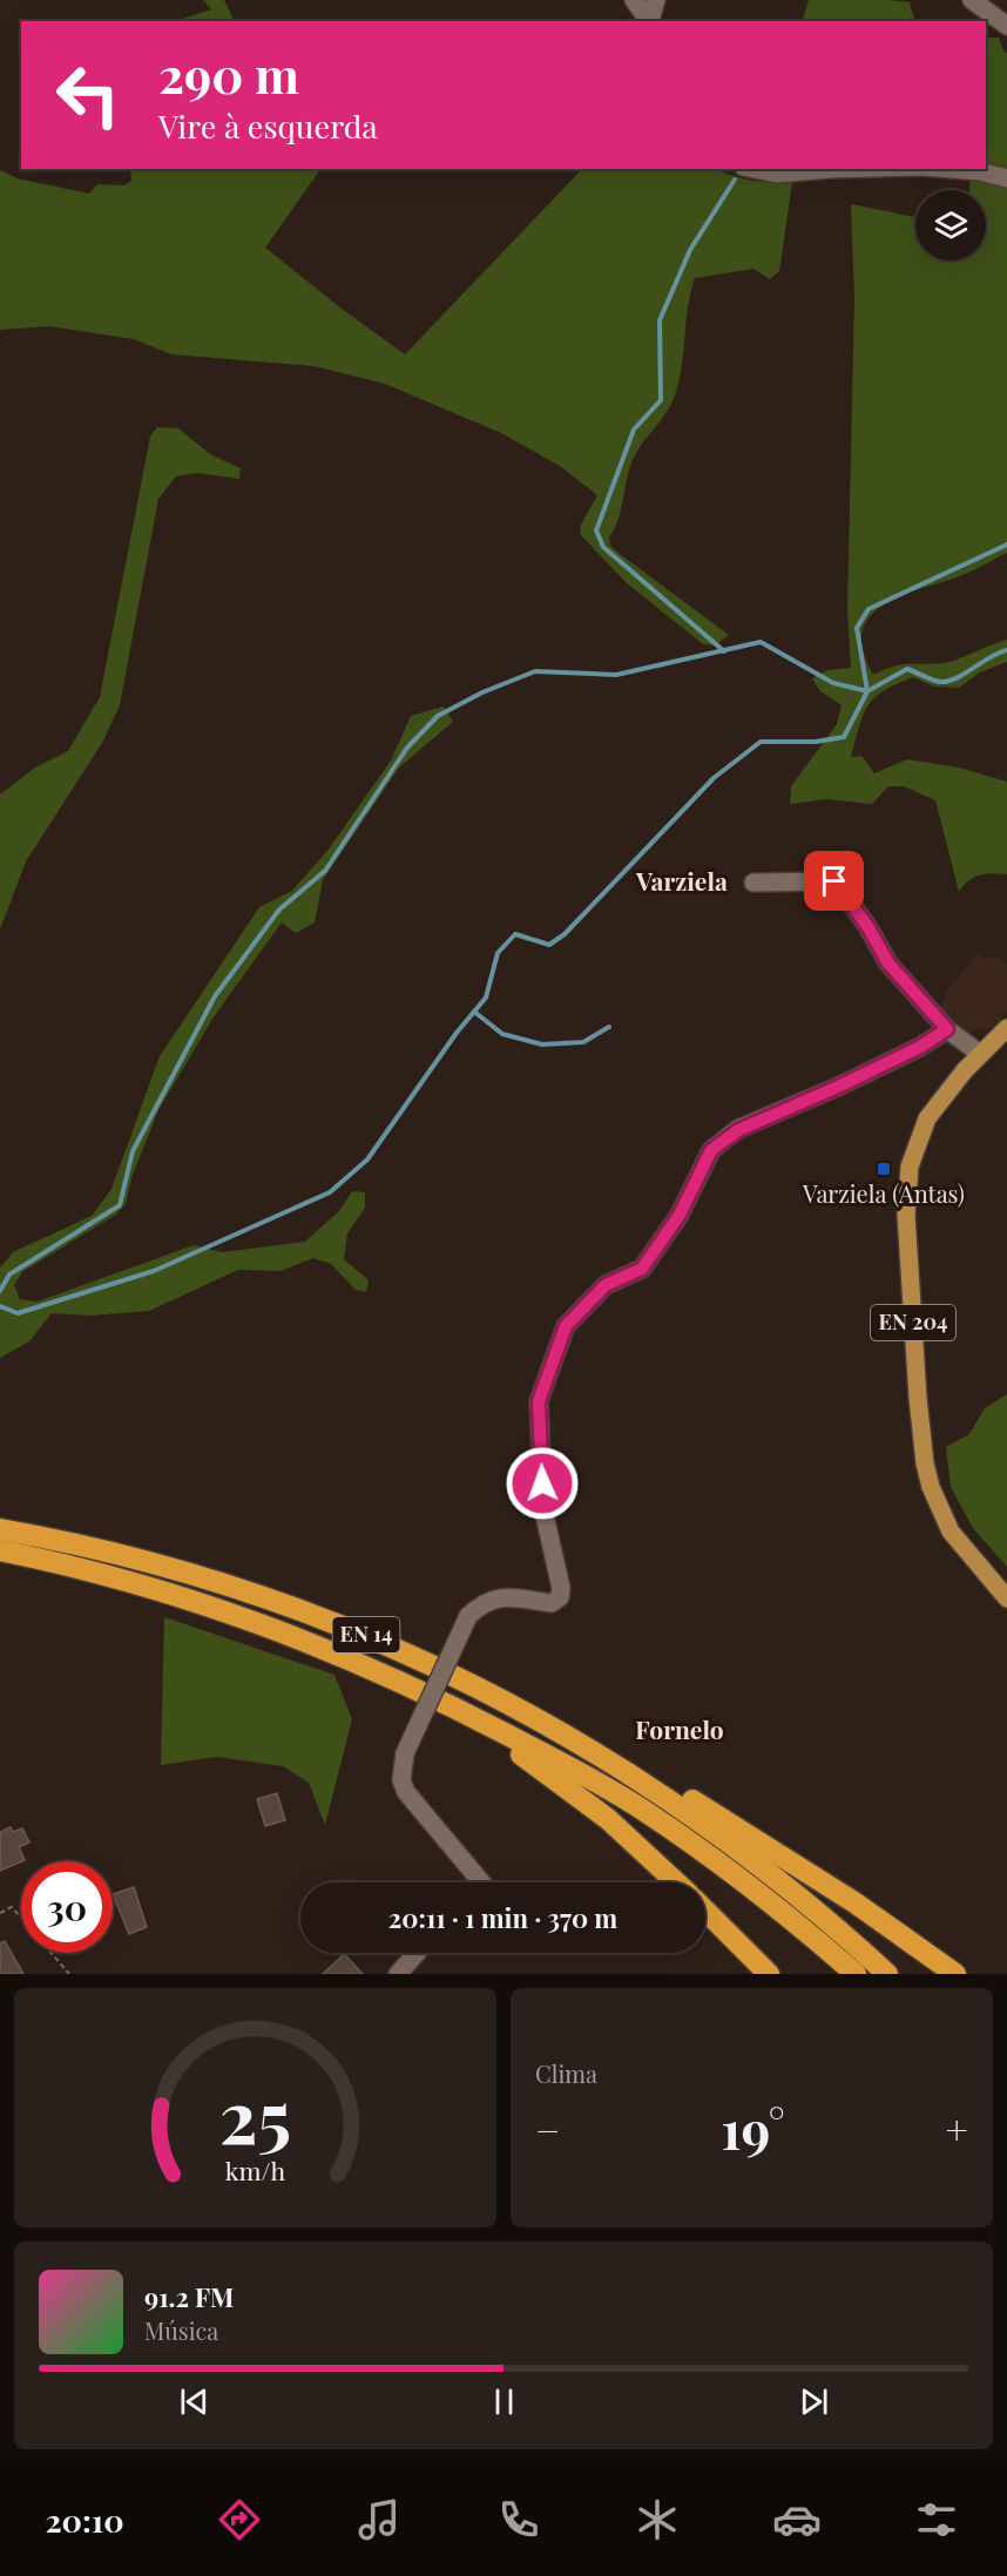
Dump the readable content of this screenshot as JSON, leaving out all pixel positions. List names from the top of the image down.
{
  "streets": {
    "highway": ["EN 14"],
    "main road": ["EN 204"]
  },
  "districts": ["Varziela", "Fornelo"],
  "places": {
    "transit": ["Varziela (Antas)"]
  },
  "page": {
    "turn": ["290 m", "Vire à esquerda"],
    "limit": "30",
    "trip": "20:11 · 1 min · 370 m",
    "tile": "Clima",
    "heat": ["−", "19°", "+"],
    "song": ["91.2 FM", "Música"],
    "tabs": "20:10",
    "gauge": ["25", "km/h"]
  }
}
